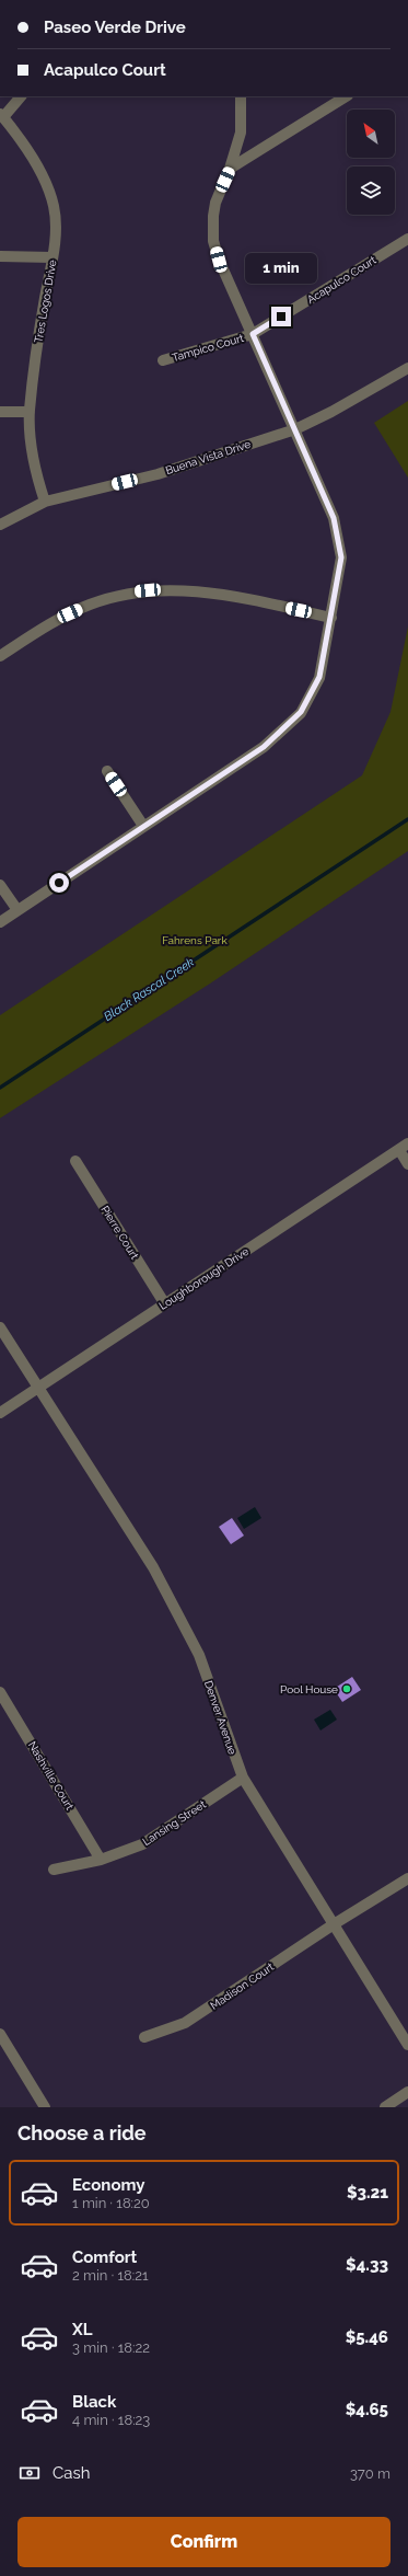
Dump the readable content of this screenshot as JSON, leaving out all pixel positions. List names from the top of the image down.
{
  "streets": {
    "street": [
      "Acapulco Court",
      "Tres Logos Drive",
      "Tampico Court",
      "Buena Vista Drive",
      "Pierre Court",
      "Loughborough Drive",
      "Denver Avenue",
      "Nashville Court",
      "Lansing Street",
      "Madison Court"
    ]
  },
  "crossings": [
    ["Acapulco Court", "Tampico Court"],
    ["Tres Logos Drive", "Buena Vista Drive"],
    ["Pierre Court", "Loughborough Drive"],
    ["Loughborough Drive", "Denver Avenue"],
    ["Denver Avenue", "Lansing Street"],
    ["Denver Avenue", "Madison Court"],
    ["Nashville Court", "Lansing Street"]
  ],
  "water": ["Black Rascal Creek"],
  "parks": ["Fahrens Park"],
  "places": ["Pool House"],
  "north": "top left",
  "page": {
    "banner": ["Paseo Verde Drive", "Acapulco Court"],
    "bubble": "1 min",
    "heading": "Choose a ride",
    "list": [
      {
        "name": "Economy",
        "note": "1 min · 18:20",
        "value": "$3.21"
      },
      {
        "name": "Comfort",
        "note": "2 min · 18:21",
        "value": "$4.33"
      },
      {
        "name": "XL",
        "note": "3 min · 18:22",
        "value": "$5.46"
      },
      {
        "name": "Black",
        "note": "4 min · 18:23",
        "value": "$4.65"
      }
    ],
    "pay": ["Cash", "370 m"],
    "buttons": "Confirm"
  }
}
